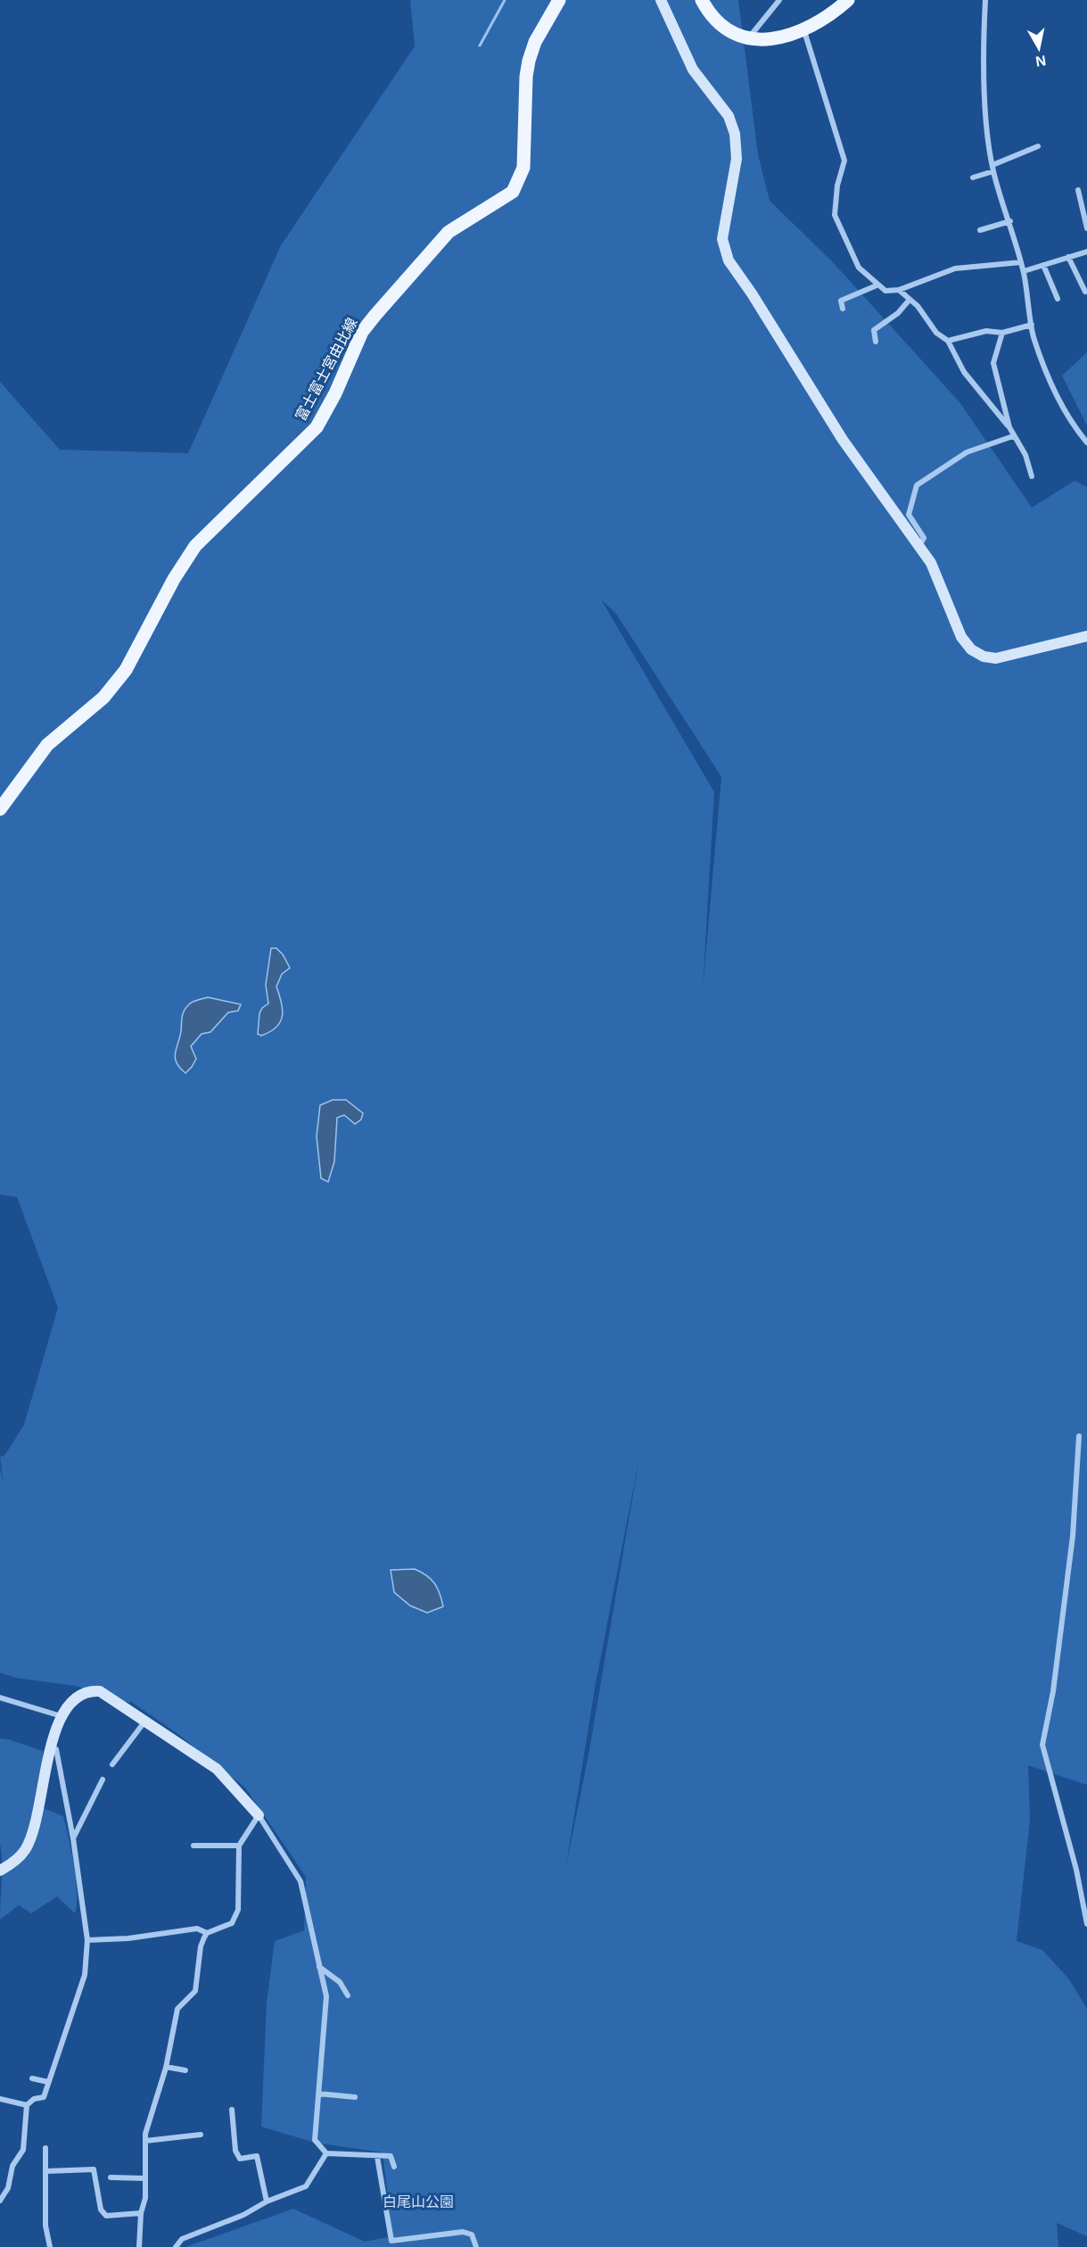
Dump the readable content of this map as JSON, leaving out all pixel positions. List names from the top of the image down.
{
  "streets": {
    "main road": ["富士富士宮由比線"]
  },
  "parks": ["白尾山公園"],
  "north": "bottom"
}
